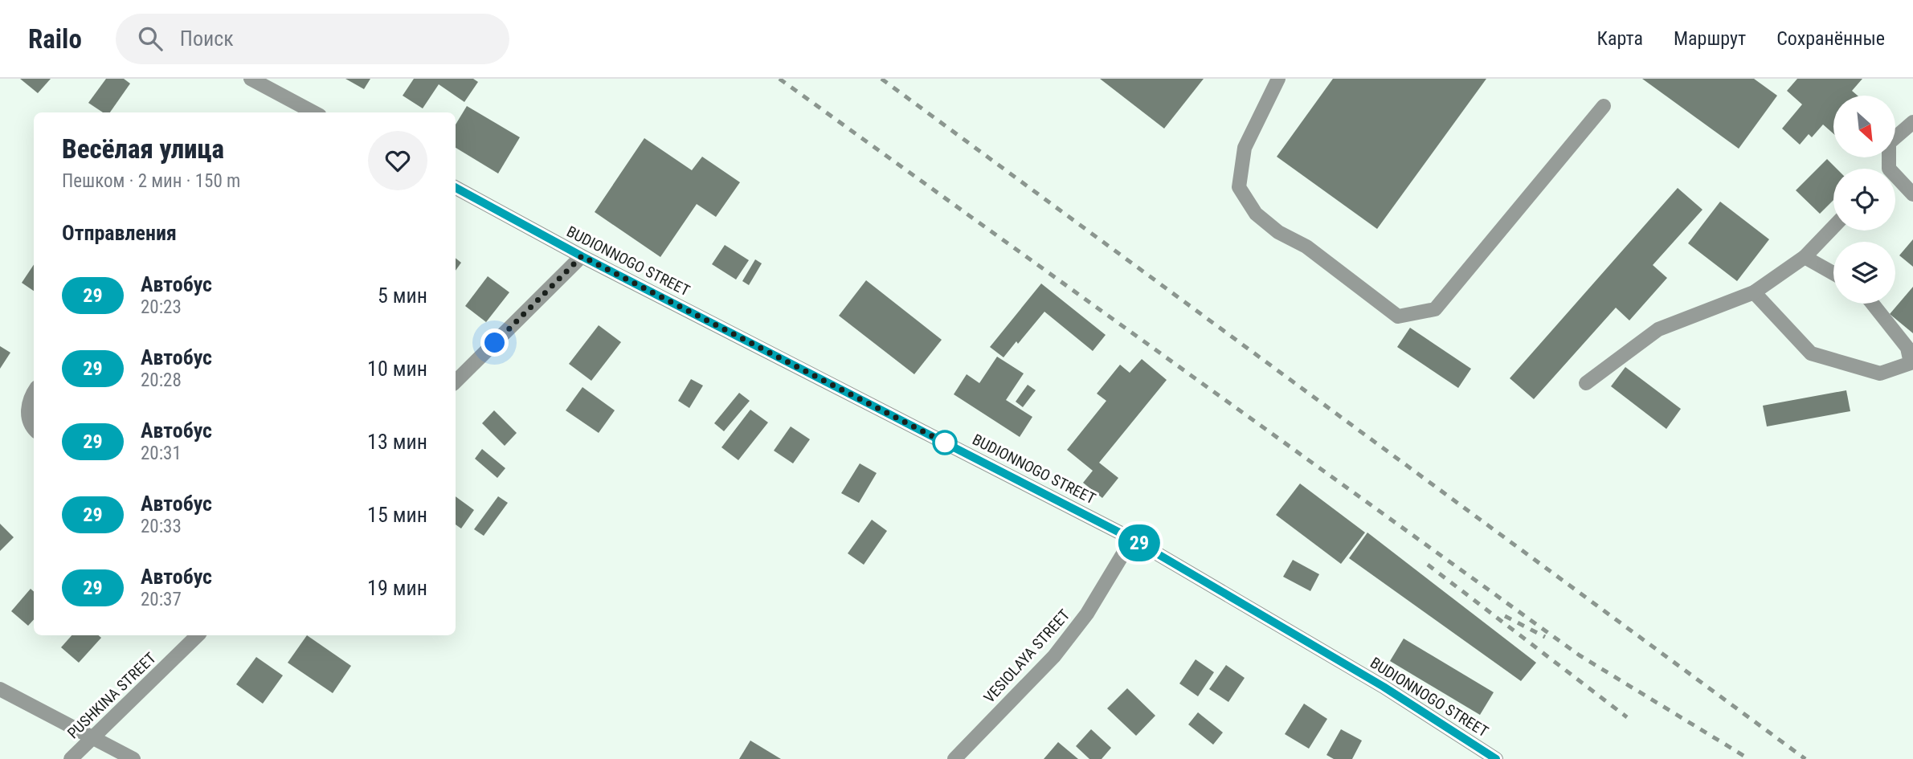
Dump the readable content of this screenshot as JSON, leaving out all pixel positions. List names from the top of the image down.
{
  "streets": {
    "street": ["BUDIONNOGO STREET", "VESIOLAYA STREET", "PUSHKINA STREET"]
  },
  "crossings": [
    ["BUDIONNOGO STREET", "VESIOLAYA STREET"]
  ],
  "lines": ["bus line 29"],
  "north": "bottom right",
  "page": {
    "header": "Railo",
    "search": "Поиск",
    "nav": ["Карта", "Маршрут", "Сохранённые"],
    "on_map": "29",
    "heading": [
      ["Весёлая улица", "Пешком · 2 мин · 150 m"],
      "Отправления"
    ],
    "list": [
      {
        "mark": "29",
        "name": "Автобус",
        "note": "20:23",
        "value": "5 мин"
      },
      {
        "mark": "29",
        "name": "Автобус",
        "note": "20:28",
        "value": "10 мин"
      },
      {
        "mark": "29",
        "name": "Автобус",
        "note": "20:31",
        "value": "13 мин"
      },
      {
        "mark": "29",
        "name": "Автобус",
        "note": "20:33",
        "value": "15 мин"
      },
      {
        "mark": "29",
        "name": "Автобус",
        "note": "20:37",
        "value": "19 мин"
      }
    ]
  }
}
